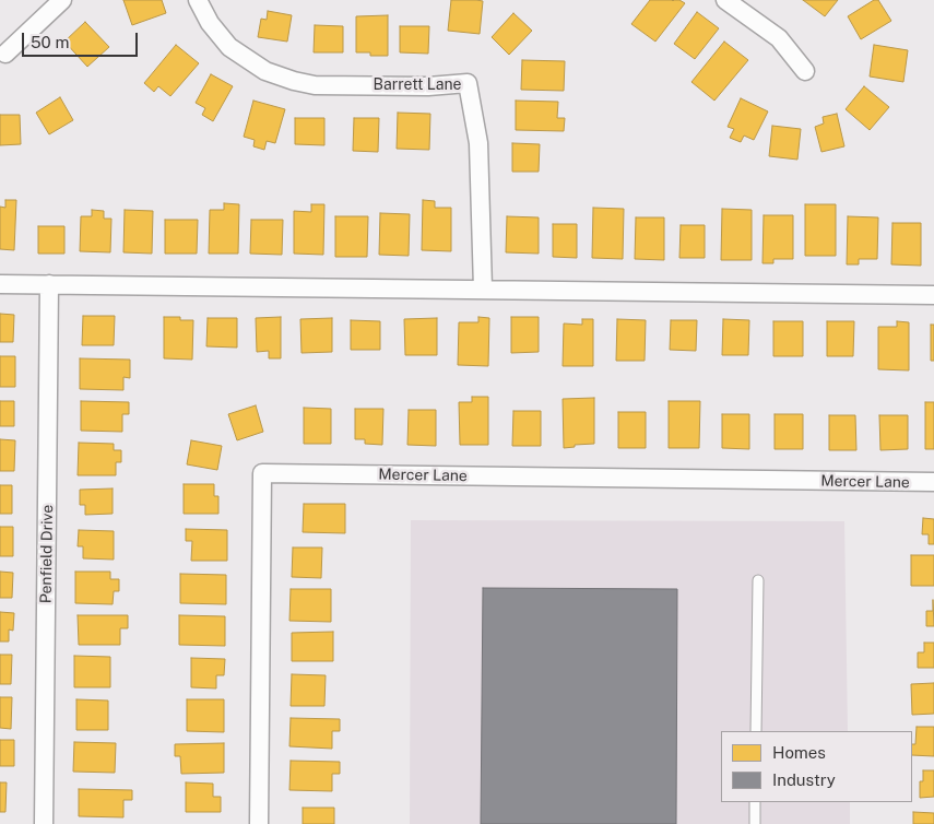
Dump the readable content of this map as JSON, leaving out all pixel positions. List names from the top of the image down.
{
  "streets": {
    "street": ["Barrett Lane", "Mercer Lane", "Penfield Drive"]
  },
  "legend": ["Homes", "Industry"],
  "scale_bar": "50 m"
}
